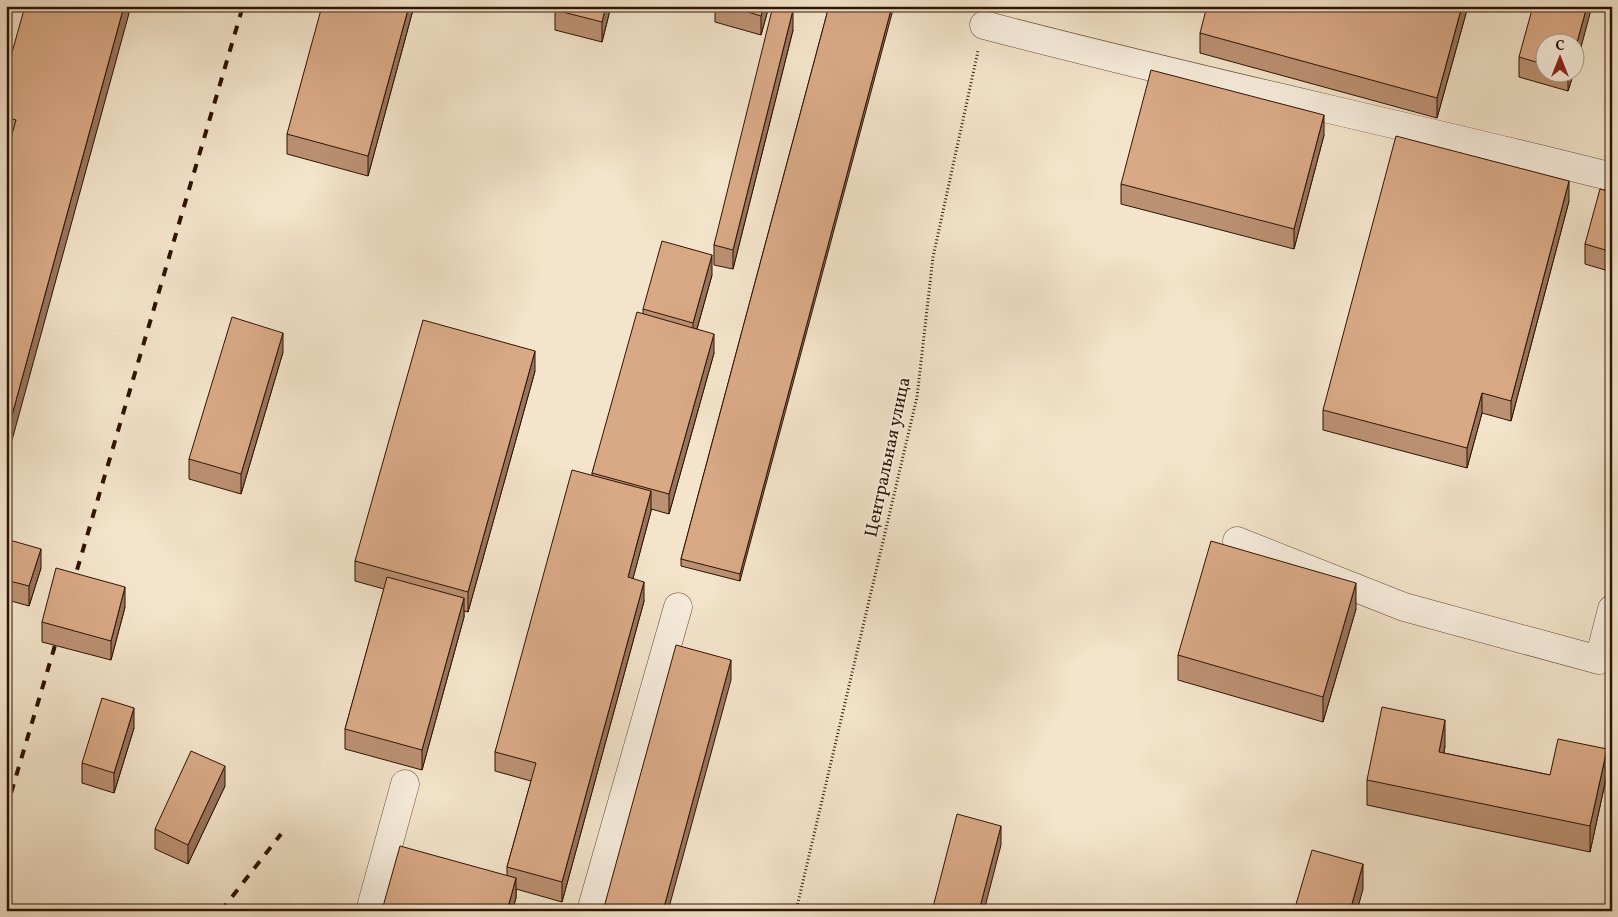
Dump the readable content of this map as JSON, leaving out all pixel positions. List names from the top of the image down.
{
  "streets": {
    "path": ["Центральная улица"]
  },
  "north": "top"
}
